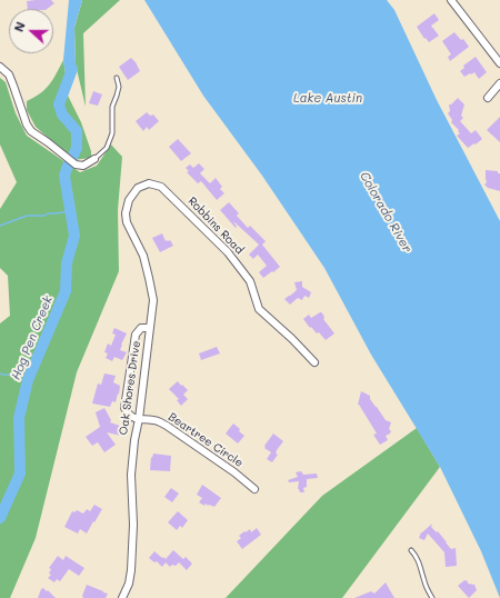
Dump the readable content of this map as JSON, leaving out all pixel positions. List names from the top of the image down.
{
  "streets": {
    "street": ["Robbins Road", "Oak Shores Drive", "Beartree Circle"]
  },
  "crossings": [
    ["Robbins Road", "Oak Shores Drive"],
    ["Oak Shores Drive", "Beartree Circle"]
  ],
  "water": ["Lake Austin", "Colorado River", "Hog Pen Creek"],
  "north": "left"
}
